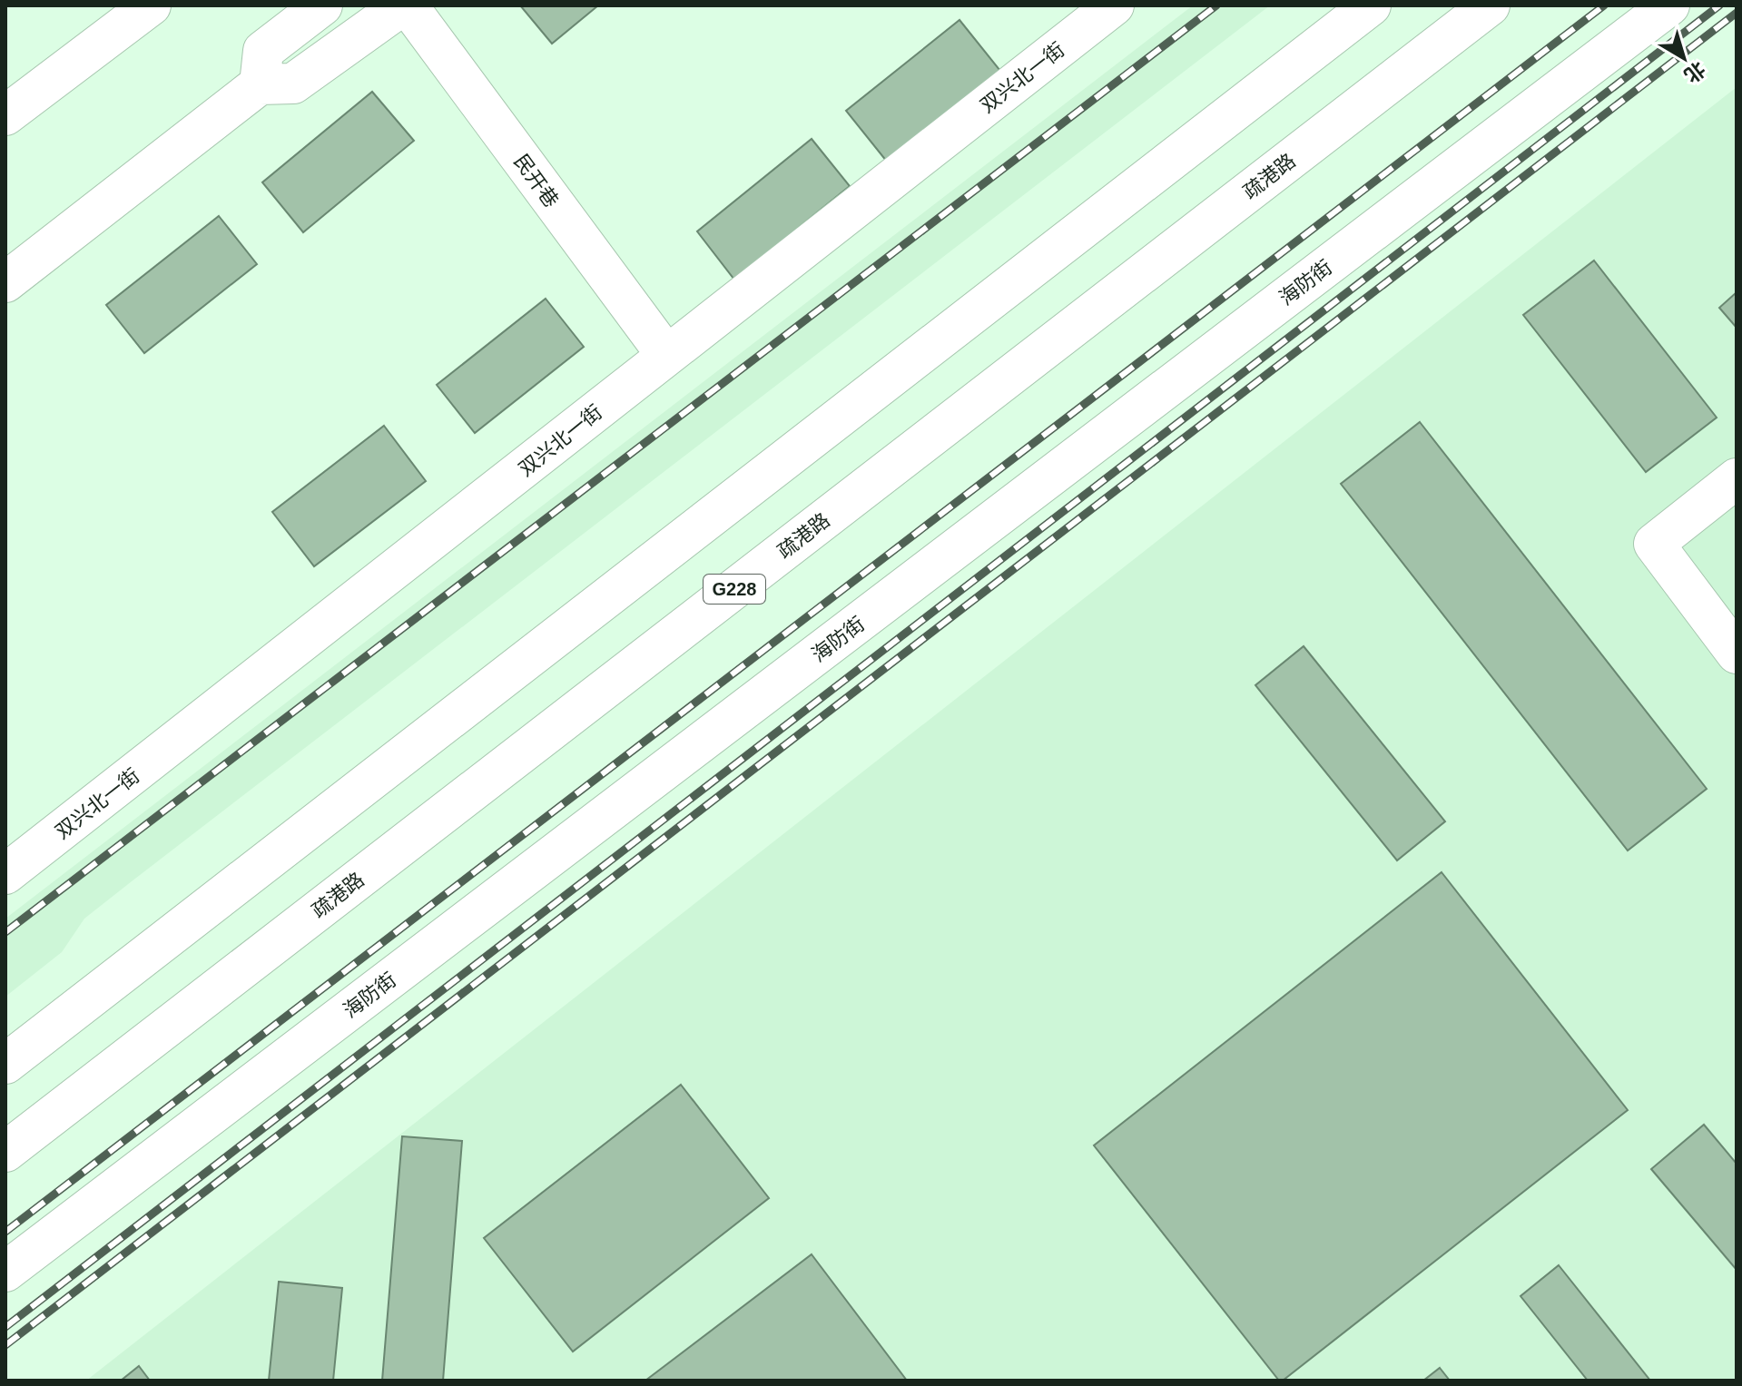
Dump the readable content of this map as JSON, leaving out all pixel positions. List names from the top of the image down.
{
  "streets": {
    "main road": [
      "双兴北一街",
      "疏港路",
      "民开巷",
      "海防街",
      "G228"
    ]
  },
  "crossings": [
    ["双兴北一街", "民开巷"]
  ],
  "north": "bottom right"
}
